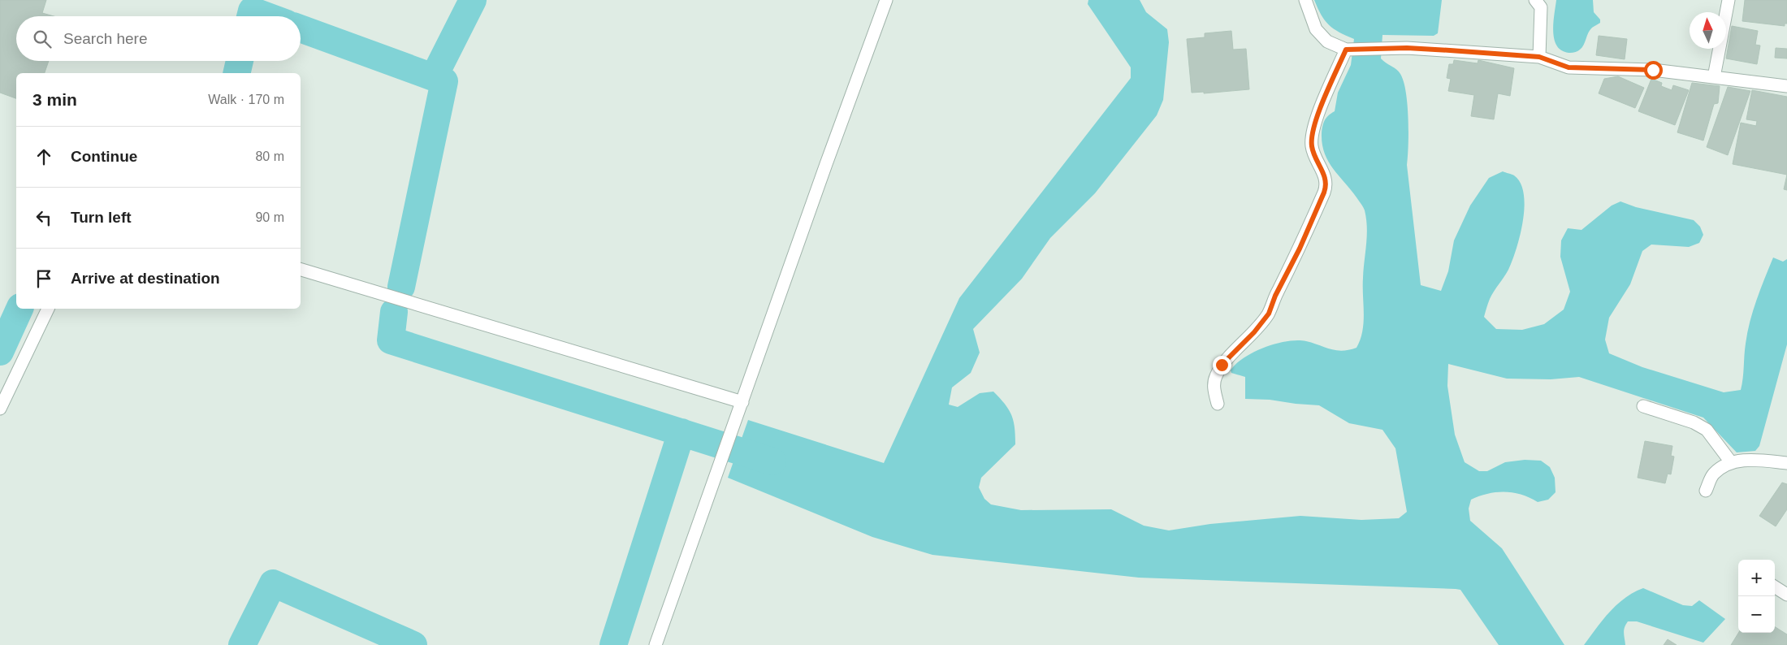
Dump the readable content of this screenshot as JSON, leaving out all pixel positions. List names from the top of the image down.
{
  "north": "top",
  "page": {
    "search": "Search here",
    "heading": ["3 min", "Walk · 170 m"],
    "list": [
      ["Continue", "80 m"],
      ["Turn left", "90 m"],
      "Arrive at destination"
    ],
    "map_buttons": ["+", "−"]
  }
}
